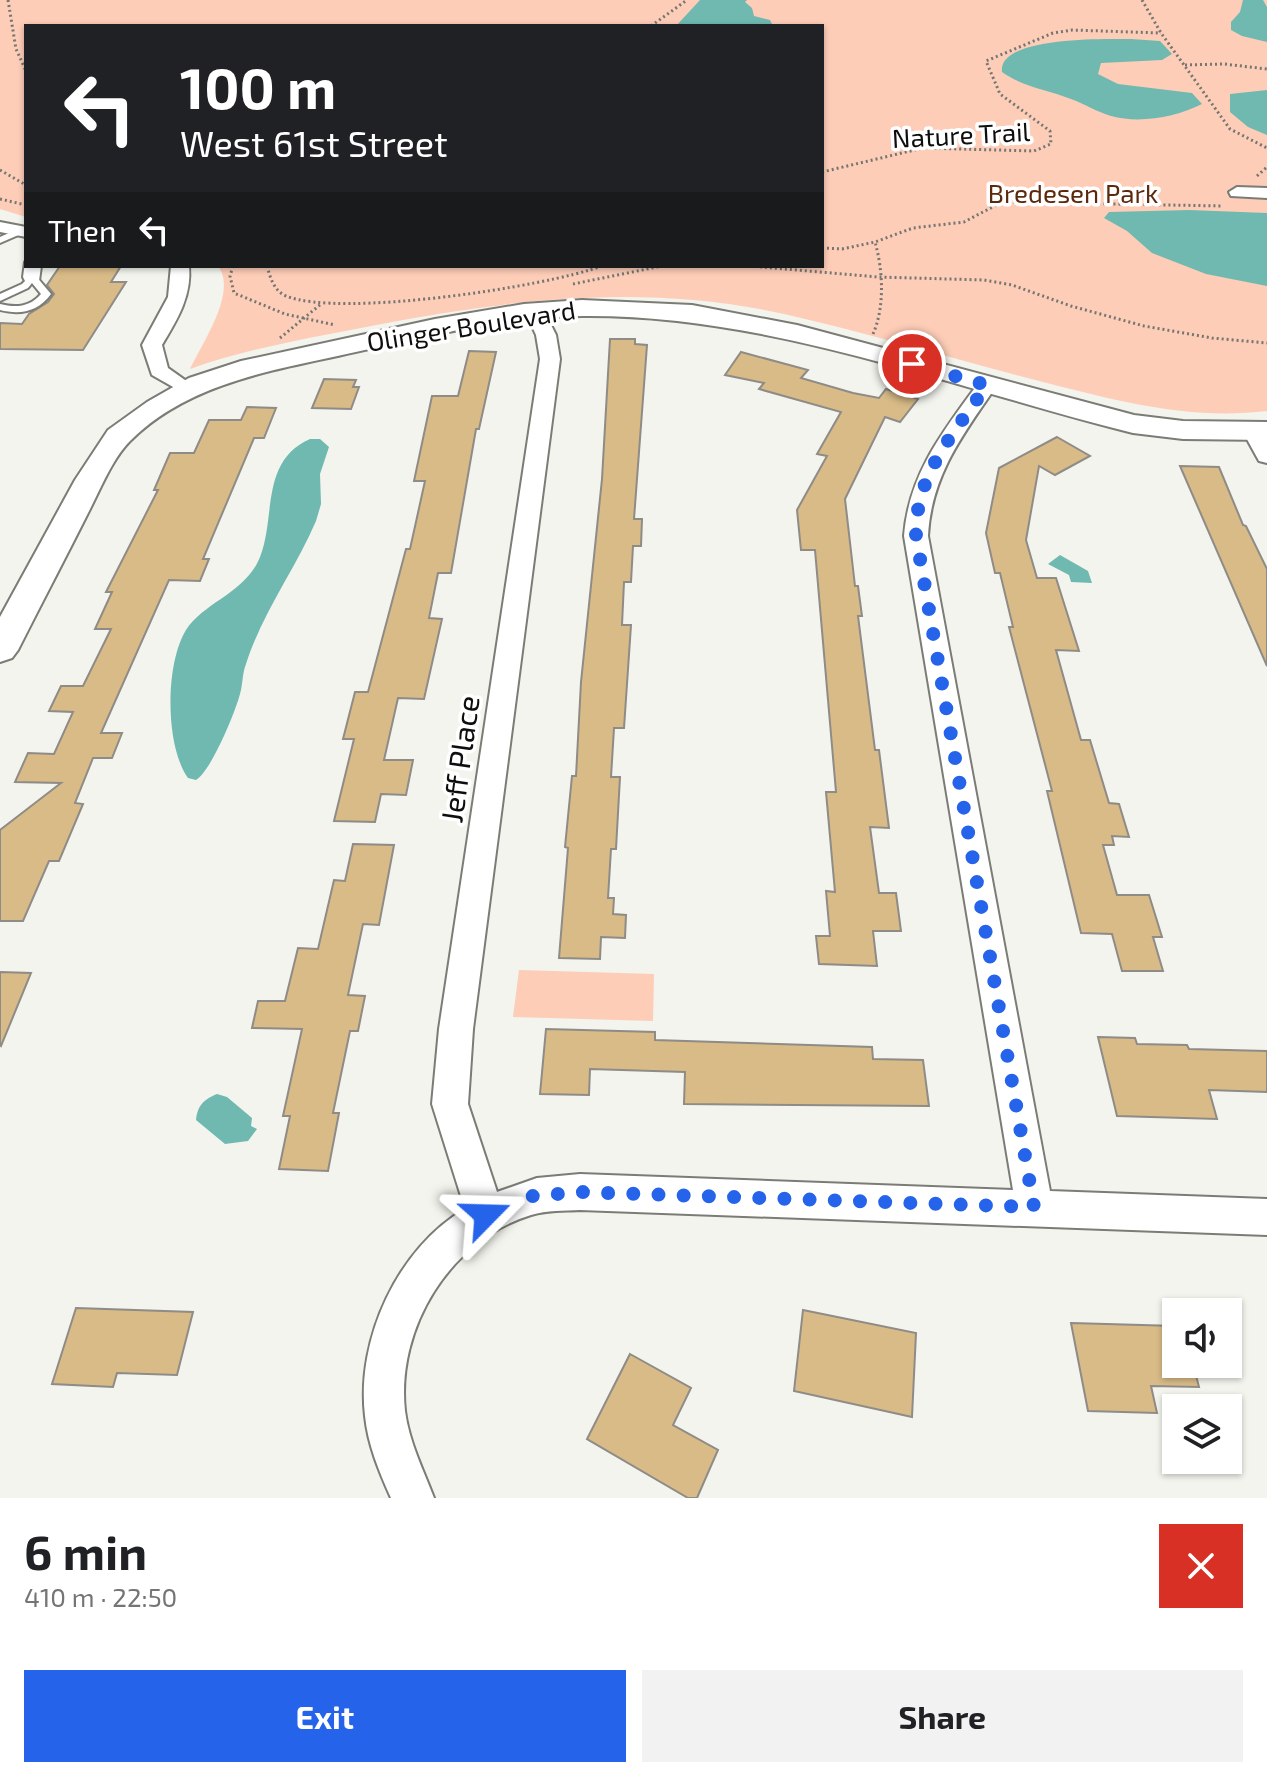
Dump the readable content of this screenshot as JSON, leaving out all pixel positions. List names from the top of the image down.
{
  "streets": {
    "street": ["Olinger Boulevard", "Jeff Place"],
    "path": ["Nature Trail"]
  },
  "crossings": [
    ["Olinger Boulevard", "Jeff Place"]
  ],
  "parks": ["Bredesen Park"],
  "page": {
    "turn": ["100 m", "West 61st Street"],
    "then": "Then",
    "heading": ["6 min", "410 m · 22:50"],
    "buttons": ["Exit", "Share"]
  }
}
